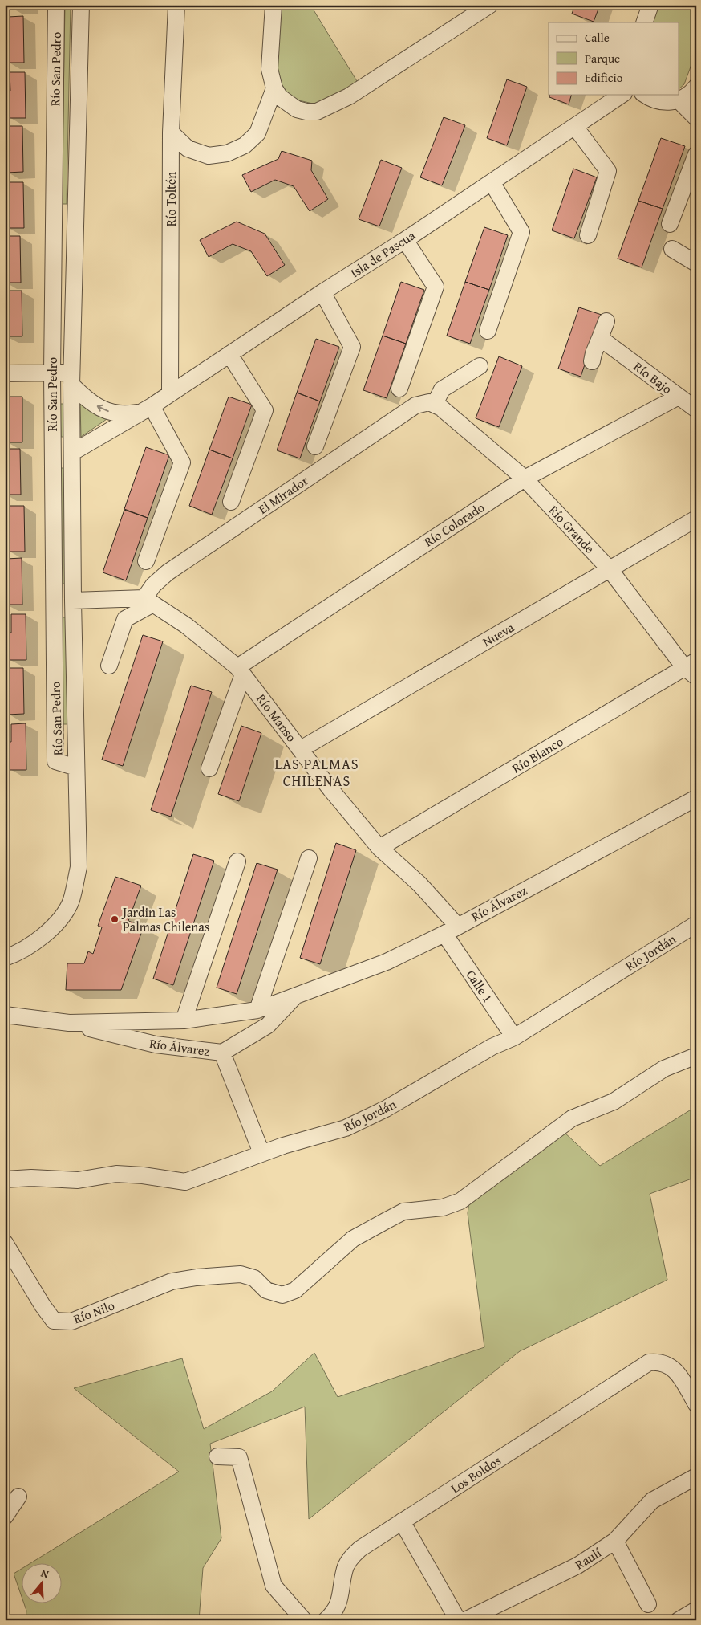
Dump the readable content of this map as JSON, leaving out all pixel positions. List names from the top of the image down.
{
  "streets": {
    "street": [
      "Río San Pedro",
      "Río Toltén",
      "Isla de Pascua",
      "Río Bajo",
      "El Mirador",
      "Río Colorado",
      "Río Grande",
      "Nueva",
      "Río Manso",
      "Río Blanco",
      "Río Álvarez",
      "Río Jordán",
      "Calle 1",
      "Río Nilo",
      "Los Boldos",
      "Raulí"
    ]
  },
  "crossings": [
    ["Río San Pedro", "Isla de Pascua"],
    ["Río Toltén", "Isla de Pascua"],
    ["Río Bajo", "Río Colorado"],
    ["El Mirador", "Río Grande"],
    ["El Mirador", "Río Manso"],
    ["Río Colorado", "Río Grande"],
    ["Río Colorado", "Río Manso"],
    ["Río Grande", "Nueva"],
    ["Río Grande", "Río Blanco"],
    ["Nueva", "Río Manso"],
    ["Río Manso", "Río Blanco"],
    ["Río Manso", "Río Álvarez"],
    ["Río Manso", "Calle 1"],
    ["Río Álvarez", "Calle 1"],
    ["Río Jordán", "Calle 1"]
  ],
  "districts": ["LAS PALMAS CHILENAS"],
  "places": ["Jardin Las Palmas Chilenas"],
  "legend": ["Calle", "Parque", "Edificio"],
  "north": "top"
}
